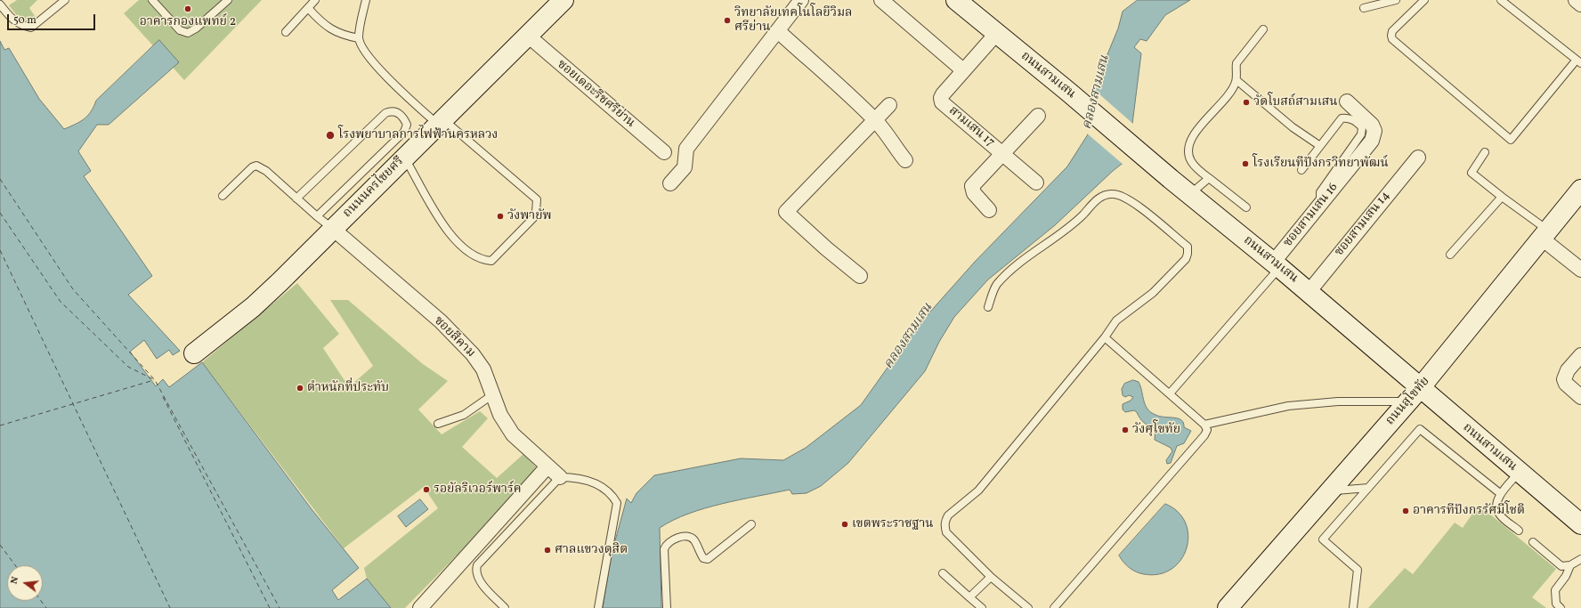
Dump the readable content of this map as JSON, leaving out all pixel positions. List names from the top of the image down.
{
  "streets": {
    "street": [
      "ถนนสามเสน",
      "ซอยเดอะริชศรีย่าน",
      "สามเสน 17",
      "ถนนนครไชยศรี",
      "ซอยสามเสน 16",
      "ซอยสามเสน 14",
      "ซอยสีคาม",
      "ถนนสุโขทัย"
    ]
  },
  "crossings": [
    ["ถนนสามเสน", "สามเสน 17"],
    ["ถนนสามเสน", "ซอยสามเสน 16"],
    ["ถนนสามเสน", "ซอยสามเสน 14"],
    ["ถนนสามเสน", "ถนนสุโขทัย"],
    ["ซอยเดอะริชศรีย่าน", "ถนนนครไชยศรี"],
    ["ถนนนครไชยศรี", "ซอยสีคาม"]
  ],
  "water": ["คลองสามเสน"],
  "places": [
    "อาคารกองแพทย์ 2",
    "วิทยาลัยเทคโนโลยีวิมล ศรีย่าน",
    "วัดโบสถ์สามเสน",
    "โรงพยาบาลการไฟฟ้านครหลวง",
    "โรงเรียนทีปังกรวิทยาพัฒน์",
    "วังพายัพ",
    "ตำหนักที่ประทับ",
    "วังศุโขทัย",
    "รอยัลริเวอร์พาร์ค",
    "อาคารทีปังกรรัศมีโชติ",
    "เขตพระราชฐาน",
    "ศาลแขวงดุสิต"
  ],
  "scale_bar": "50 m",
  "north": "left"
}
